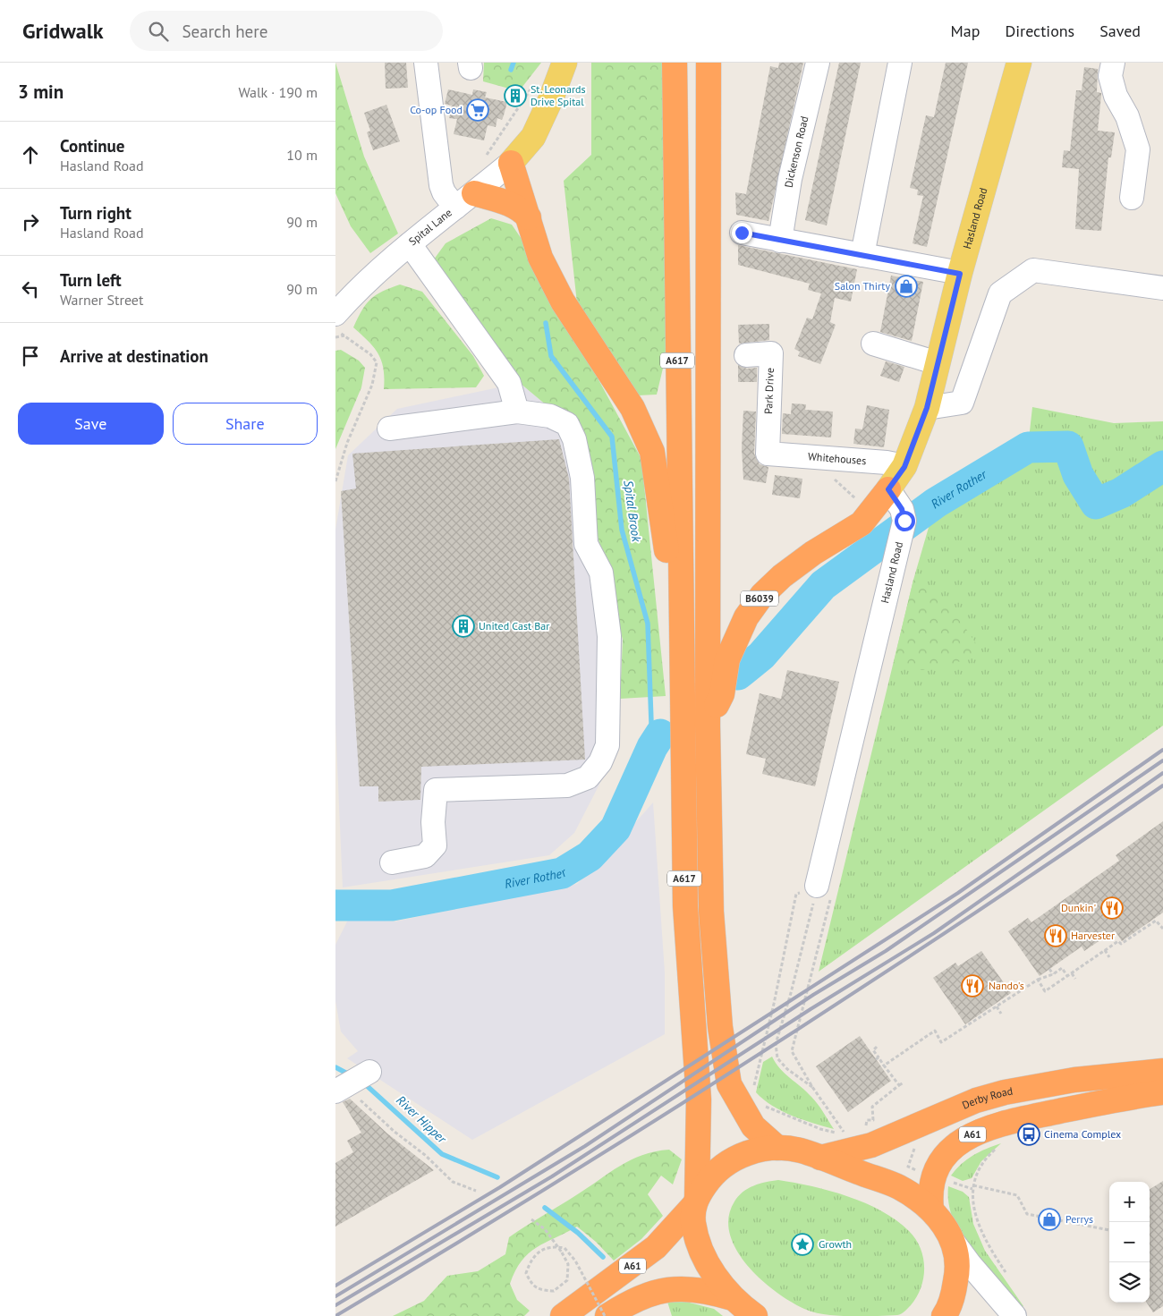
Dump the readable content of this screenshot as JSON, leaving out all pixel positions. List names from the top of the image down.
{
  "streets": {
    "highway": [
      "A617",
      "B6039",
      "Derby Road",
      "A61"
    ],
    "main road": ["Hasland Road"],
    "street": [
      "Dickenson Road",
      "Spital Lane",
      "Park Drive",
      "Whitehouses"
    ]
  },
  "crossings": [
    ["Hasland Road", "Whitehouses"],
    ["Hasland Road", "B6039"],
    ["A617", "B6039"],
    ["A617", "A61"],
    ["Park Drive", "Whitehouses"]
  ],
  "water": ["River Rother", "Spital Brook", "River Hipper"],
  "places": {
    "building": ["St. Leonards Drive Spital", "United Cast Bar"],
    "supermarket": ["Co-op Food"],
    "shop": ["Salon Thirty", "Perrys"],
    "restaurant": ["Dunkin'", "Harvester", "Nando's"],
    "bus stop": ["Cinema Complex"],
    "place": ["Growth"]
  },
  "page": {
    "header": "Gridwalk",
    "search": "Search here",
    "nav": ["Map", "Directions", "Saved"],
    "heading": ["3 min", "Walk · 190 m"],
    "list": [
      ["Continue", "Hasland Road", "10 m"],
      ["Turn right", "Hasland Road", "90 m"],
      ["Turn left", "Warner Street", "90 m"],
      "Arrive at destination"
    ],
    "buttons": ["Save", "Share"],
    "map_buttons": ["+", "−"]
  }
}
